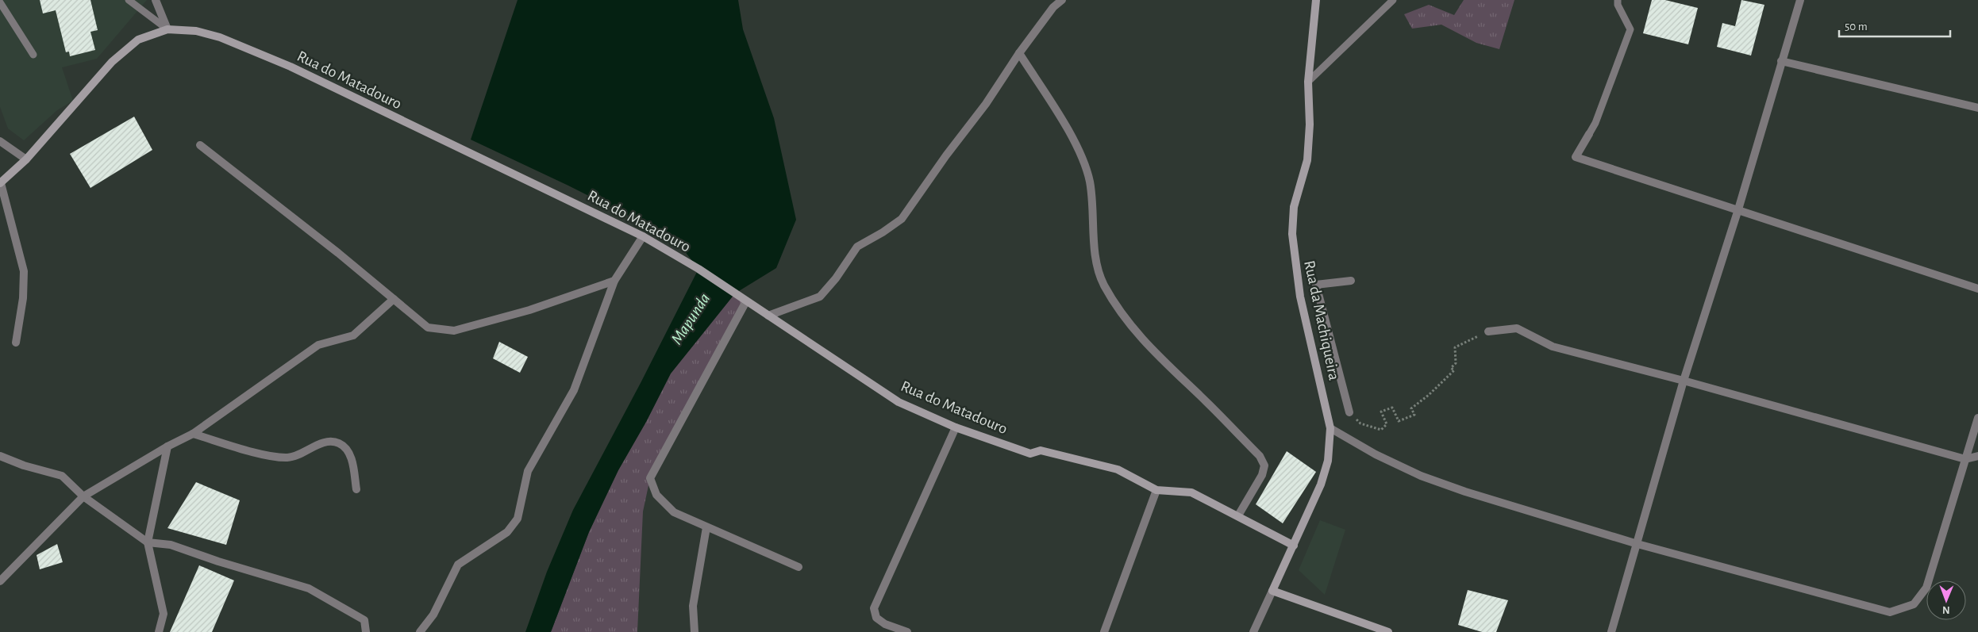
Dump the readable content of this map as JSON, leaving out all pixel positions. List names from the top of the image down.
{
  "streets": {
    "street": ["Rua do Matadouro", "Rua da Machiqueira"]
  },
  "crossings": [
    ["Rua do Matadouro", "Rua da Machiqueira"]
  ],
  "water": ["Mapunda"],
  "scale_bar": "50 m",
  "north": "bottom"
}
